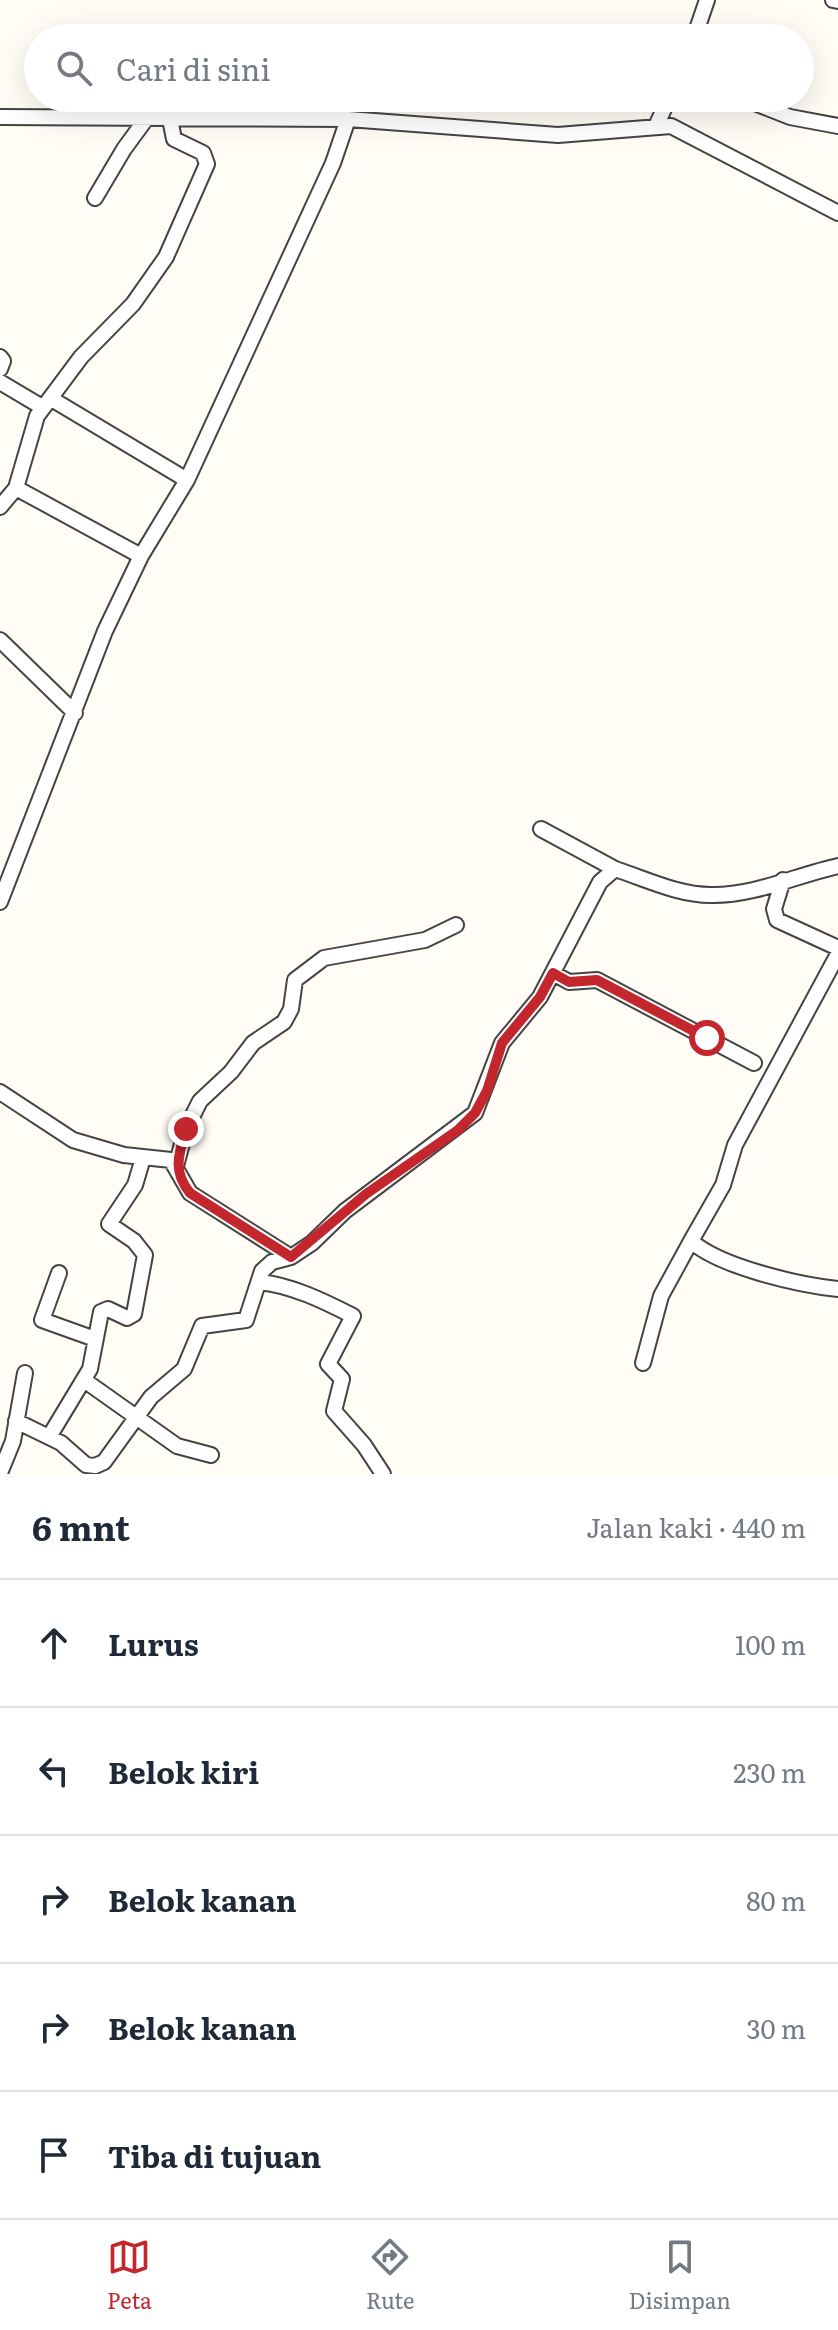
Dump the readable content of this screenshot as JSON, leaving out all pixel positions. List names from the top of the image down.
{
  "page": {
    "search": "Cari di sini",
    "heading": ["6 mnt", "Jalan kaki · 440 m"],
    "list": [
      ["Lurus", "100 m"],
      ["Belok kiri", "230 m"],
      ["Belok kanan", "80 m"],
      ["Belok kanan", "30 m"],
      "Tiba di tujuan"
    ],
    "nav": ["Peta", "Rute", "Disimpan"]
  }
}
